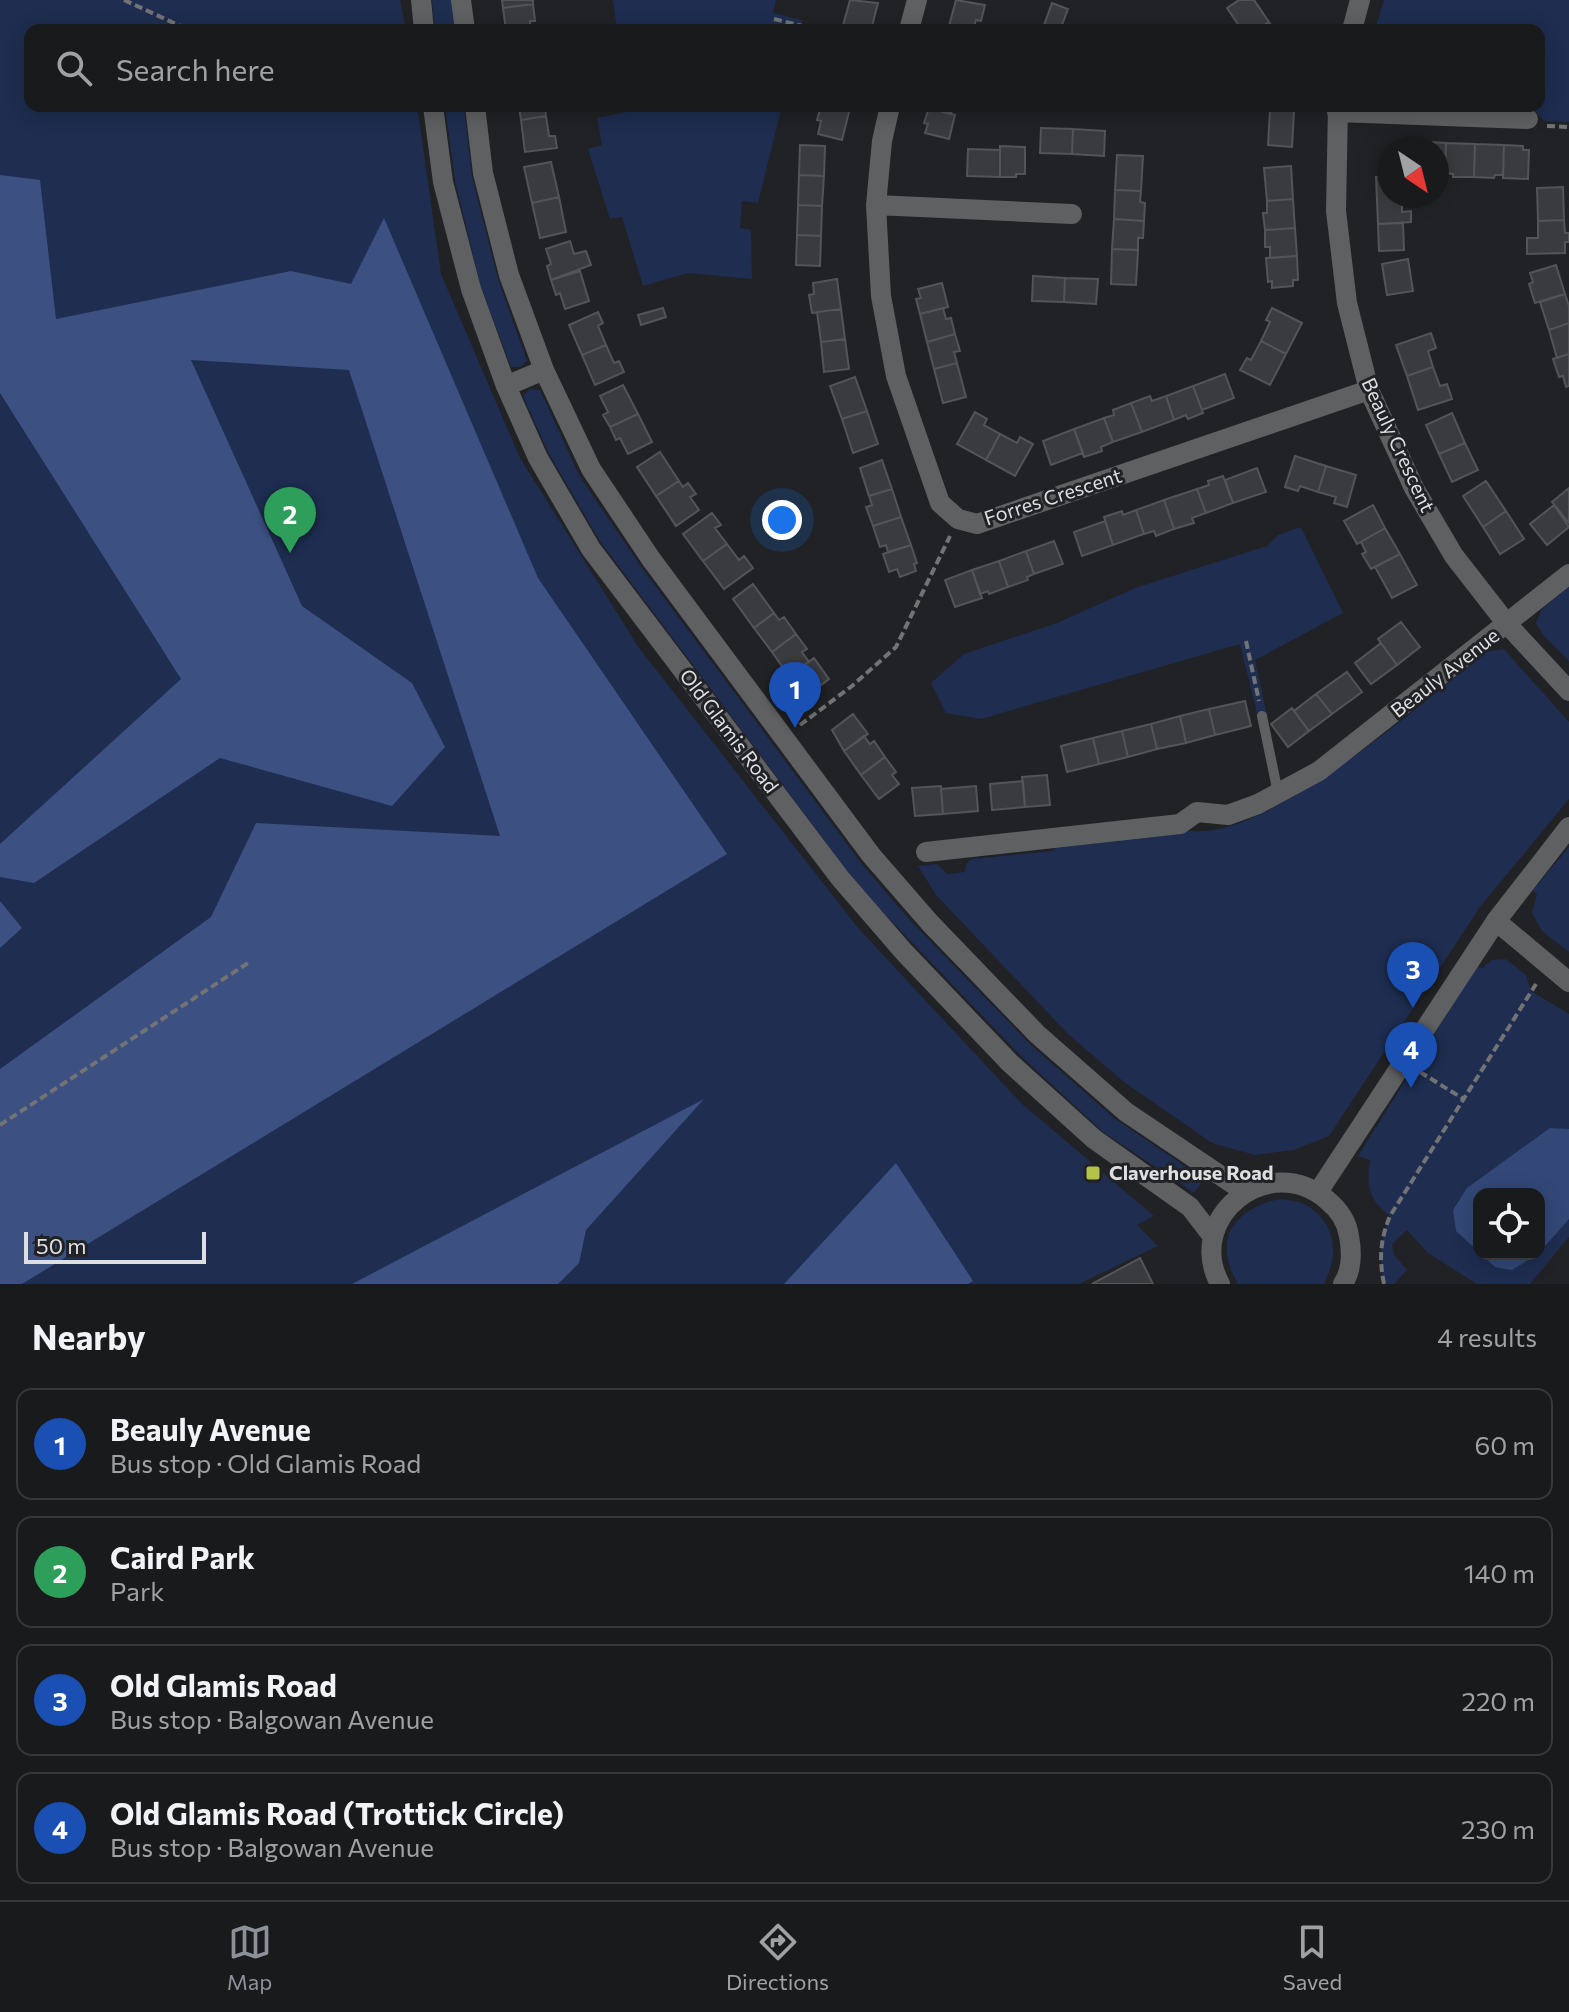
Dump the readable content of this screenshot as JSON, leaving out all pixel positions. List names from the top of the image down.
{
  "streets": {
    "street": [
      "Beauly Crescent",
      "Forres Crescent",
      "Beauly Avenue",
      "Old Glamis Road"
    ]
  },
  "crossings": [
    ["Beauly Crescent", "Forres Crescent"],
    ["Beauly Crescent", "Beauly Avenue"]
  ],
  "places": {
    "transit": ["Claverhouse Road"]
  },
  "scale_bar": "50 m",
  "north": "bottom right",
  "page": {
    "search": "Search here",
    "pins": [
      "2",
      "1",
      "3",
      "4"
    ],
    "scale": "50 m",
    "heading": ["Nearby", "4 results"],
    "list": [
      {
        "mark": "1",
        "name": "Beauly Avenue",
        "note": "Bus stop · Old Glamis Road",
        "value": "60 m"
      },
      {
        "mark": "2",
        "name": "Caird Park",
        "note": "Park",
        "value": "140 m"
      },
      {
        "mark": "3",
        "name": "Old Glamis Road",
        "note": "Bus stop · Balgowan Avenue",
        "value": "220 m"
      },
      {
        "mark": "4",
        "name": "Old Glamis Road (Trottick Circle)",
        "note": "Bus stop · Balgowan Avenue",
        "value": "230 m"
      }
    ],
    "nav": ["Map", "Directions", "Saved"]
  }
}
